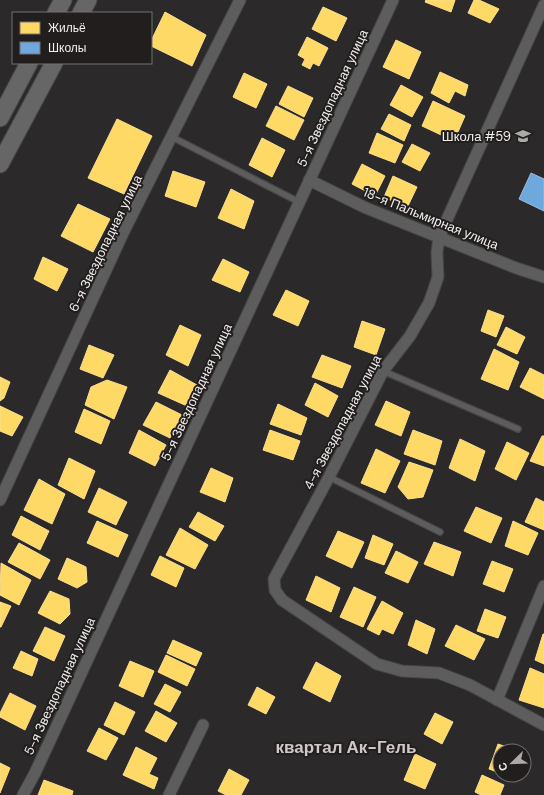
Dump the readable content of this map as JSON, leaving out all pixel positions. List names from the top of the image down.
{
  "streets": {
    "street": [
      "5-я Звездопадная улица",
      "18-я Пальмирная улица",
      "6-я Звездопадная улица",
      "4-я Звездопадная улица"
    ]
  },
  "crossings": [
    ["5-я Звездопадная улица", "18-я Пальмирная улица"],
    ["18-я Пальмирная улица", "4-я Звездопадная улица"]
  ],
  "districts": ["квартал Ак-Гель"],
  "places": {
    "school or university": ["Школа #59"]
  },
  "legend": ["Жильё", "Школы"],
  "north": "bottom left"
}
